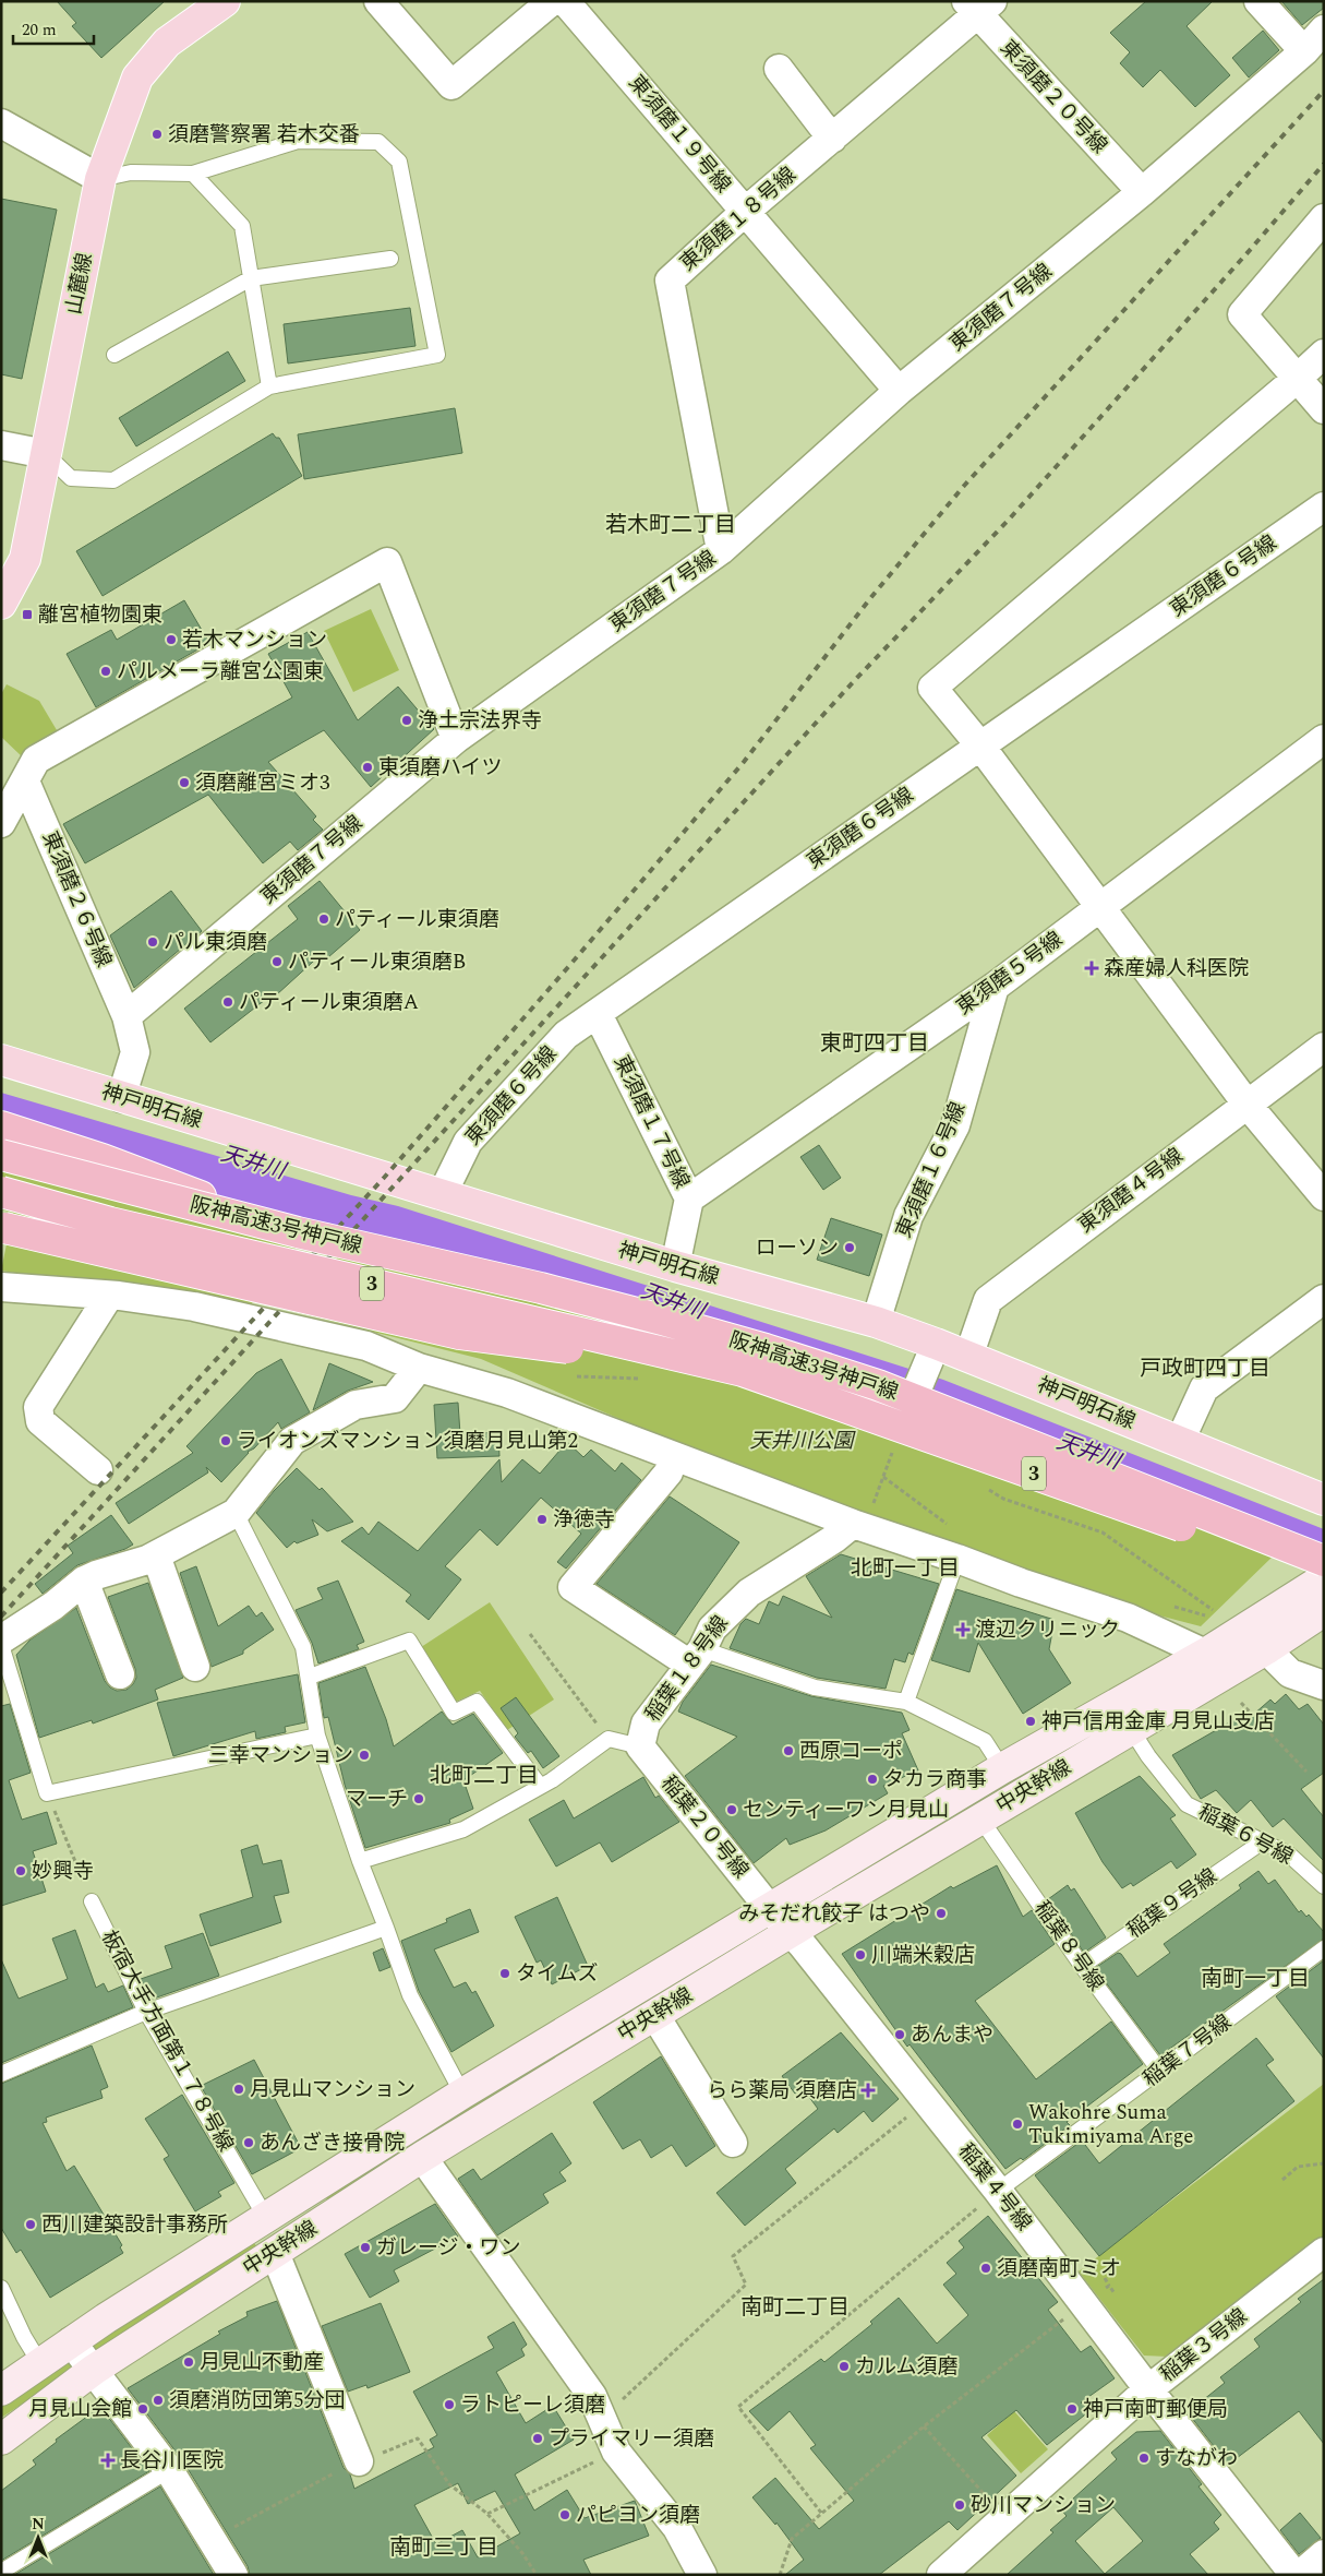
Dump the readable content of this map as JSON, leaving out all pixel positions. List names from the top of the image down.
{
  "streets": {
    "highway": ["阪神高速3号神戸線", "3"],
    "main road": ["山麓線", "神戸明石線"],
    "street": [
      "東須磨２０号線",
      "東須磨１９号線",
      "東須磨１８号線",
      "東須磨７号線",
      "東須磨６号線",
      "東須磨２６号線",
      "東須磨５号線",
      "東須磨１７号線",
      "東須磨１６号線",
      "東須磨４号線",
      "稲葉１８号線",
      "中央幹線",
      "稲葉２０号線",
      "稲葉４号線",
      "稲葉３号線"
    ],
    "lane": [
      "稲葉６号線",
      "稲葉９号線",
      "稲葉８号線",
      "板宿大手方面第１７８号線",
      "稲葉７号線"
    ]
  },
  "crossings": [
    ["東須磨２０号線", "東須磨１８号線"],
    ["東須磨２０号線", "東須磨７号線"],
    ["東須磨１９号線", "東須磨１８号線"],
    ["東須磨１９号線", "東須磨７号線"],
    ["東須磨１８号線", "東須磨７号線"],
    ["東須磨７号線", "東須磨２６号線"],
    ["東須磨６号線", "神戸明石線"],
    ["東須磨６号線", "東須磨１７号線"],
    ["東須磨５号線", "東須磨１７号線"],
    ["東須磨５号線", "東須磨１６号線"],
    ["神戸明石線", "東須磨１７号線"],
    ["神戸明石線", "東須磨１６号線"],
    ["神戸明石線", "東須磨４号線"],
    ["阪神高速3号神戸線", "中央幹線"],
    ["稲葉１８号線", "稲葉２０号線"],
    ["中央幹線", "稲葉２０号線"],
    ["中央幹線", "稲葉６号線"],
    ["中央幹線", "稲葉８号線"],
    ["中央幹線", "板宿大手方面第１７８号線"],
    ["中央幹線", "稲葉４号線"],
    ["稲葉２０号線", "稲葉４号線"],
    ["稲葉６号線", "稲葉９号線"],
    ["稲葉９号線", "稲葉８号線"],
    ["稲葉８号線", "稲葉７号線"],
    ["稲葉７号線", "稲葉４号線"],
    ["稲葉４号線", "稲葉３号線"]
  ],
  "districts": [
    "若木町二丁目",
    "東町四丁目",
    "戸政町四丁目",
    "北町一丁目",
    "北町二丁目",
    "南町一丁目",
    "南町二丁目",
    "南町三丁目"
  ],
  "water": ["天井川"],
  "parks": ["天井川公園"],
  "places": {
    "other": [
      "須磨警察署 若木交番",
      "若木マンション",
      "パルメーラ離宮公園東",
      "浄土宗法界寺",
      "東須磨ハイツ",
      "須磨離宮ミオ3",
      "パティール東須磨",
      "パル東須磨",
      "パティール東須磨B",
      "パティール東須磨A",
      "ローソン",
      "ライオンズマンション須磨月見山第2",
      "浄徳寺",
      "神戸信用金庫 月見山支店",
      "西原コーポ",
      "三幸マンション",
      "タカラ商事",
      "マーチ",
      "センティーワン月見山",
      "妙興寺",
      "みそだれ餃子 はつや",
      "川端米穀店",
      "タイムズ",
      "あんまや",
      "月見山マンション",
      "Wakohre Suma Tukimiyama Arge",
      "あんざき接骨院",
      "西川建築設計事務所",
      "ガレージ・ワン",
      "須磨南町ミオ",
      "月見山不動産",
      "カルム須磨",
      "須磨消防団第5分団",
      "ラトピーレ須磨",
      "月見山会館",
      "神戸南町郵便局",
      "プライマリー須磨",
      "すながわ",
      "砂川マンション",
      "パピヨン須磨"
    ],
    "transit": ["離宮植物園東"],
    "health": [
      "森産婦人科医院",
      "渡辺クリニック",
      "らら薬局 須磨店",
      "長谷川医院"
    ]
  },
  "scale_bar": "20 m",
  "north": "top"
}
